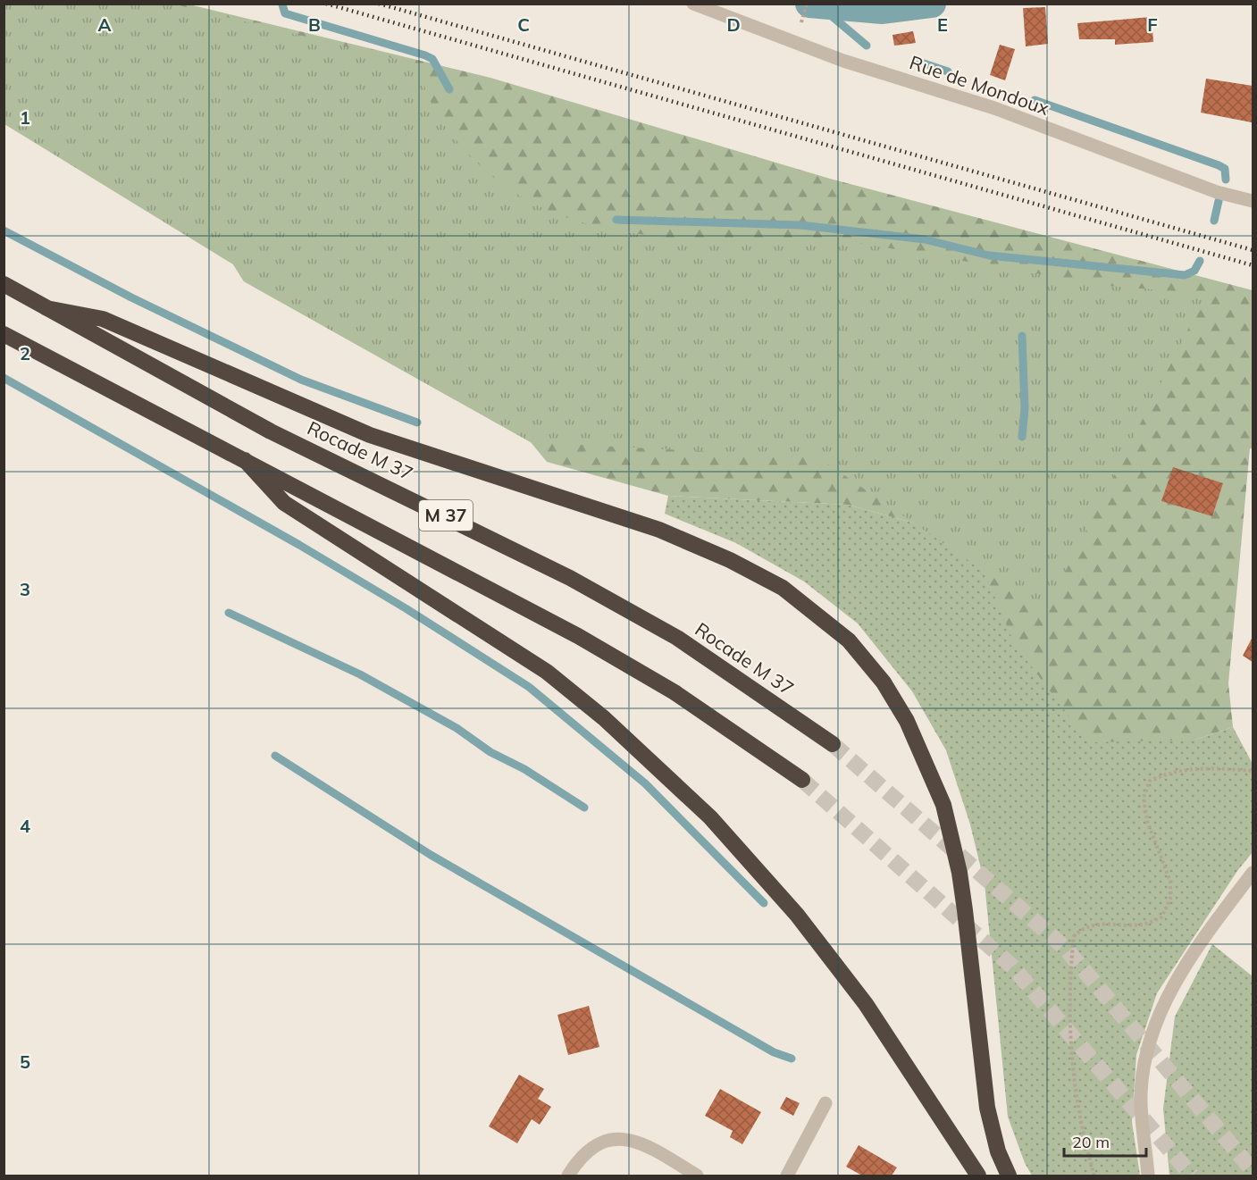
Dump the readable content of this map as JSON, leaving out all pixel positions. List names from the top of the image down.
{
  "streets": {
    "highway": ["Rocade M 37", "M 37"],
    "street": ["Rue de Mondoux"]
  },
  "scale_bar": "20 m",
  "grid": {
    "columns": [
      "A",
      "B",
      "C",
      "D",
      "E",
      "F"
    ],
    "rows": [
      "1",
      "2",
      "3",
      "4",
      "5"
    ]
  }
}
